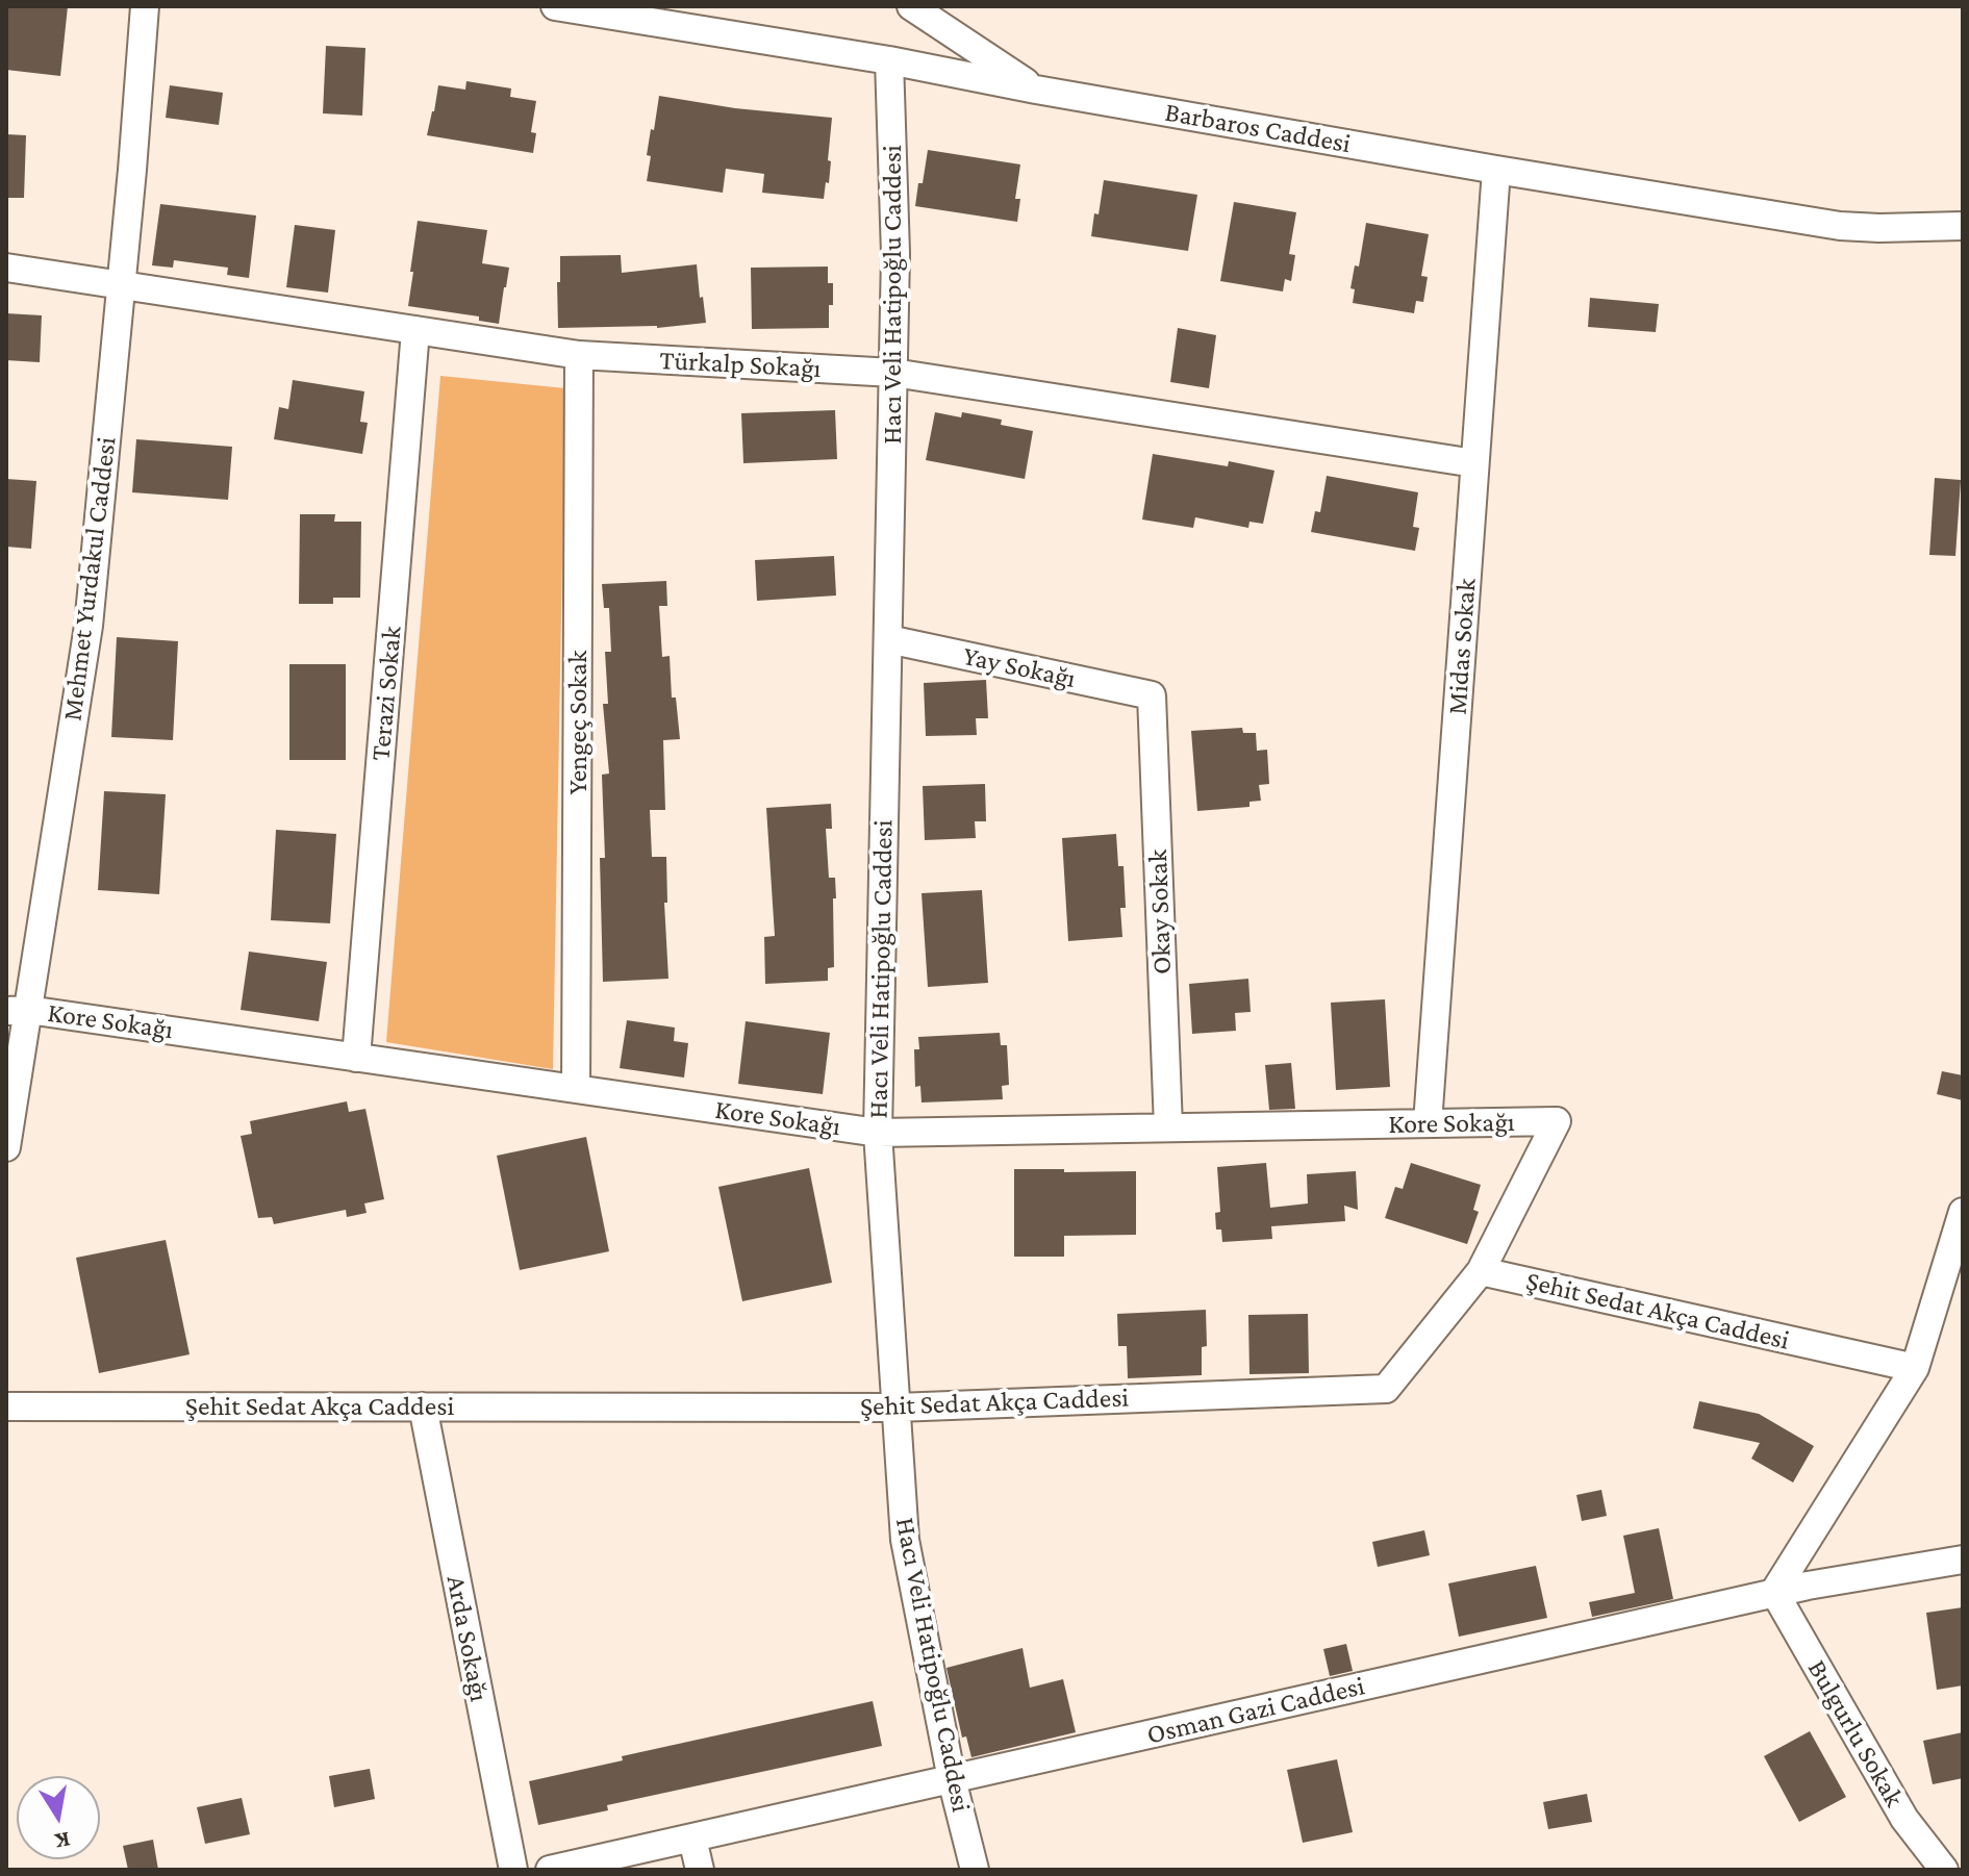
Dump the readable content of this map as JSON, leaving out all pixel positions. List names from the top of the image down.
{
  "streets": {
    "street": [
      "Barbaros Caddesi",
      "Hacı Veli Hatipoğlu Caddesi",
      "Türkalp Sokağı",
      "Mehmet Yurdakul Caddesi",
      "Midas Sokak",
      "Yay Sokağı",
      "Terazi Sokak",
      "Yengeç Sokak",
      "Okay Sokak",
      "Kore Sokağı",
      "Şehit Sedat Akça Caddesi",
      "Arda Sokağı",
      "Osman Gazi Caddesi",
      "Bulgurlu Sokak"
    ]
  },
  "crossings": [
    ["Barbaros Caddesi", "Hacı Veli Hatipoğlu Caddesi"],
    ["Barbaros Caddesi", "Midas Sokak"],
    ["Hacı Veli Hatipoğlu Caddesi", "Türkalp Sokağı"],
    ["Hacı Veli Hatipoğlu Caddesi", "Yay Sokağı"],
    ["Hacı Veli Hatipoğlu Caddesi", "Kore Sokağı"],
    ["Hacı Veli Hatipoğlu Caddesi", "Şehit Sedat Akça Caddesi"],
    ["Hacı Veli Hatipoğlu Caddesi", "Osman Gazi Caddesi"],
    ["Türkalp Sokağı", "Mehmet Yurdakul Caddesi"],
    ["Türkalp Sokağı", "Midas Sokak"],
    ["Türkalp Sokağı", "Terazi Sokak"],
    ["Türkalp Sokağı", "Yengeç Sokak"],
    ["Mehmet Yurdakul Caddesi", "Kore Sokağı"],
    ["Midas Sokak", "Kore Sokağı"],
    ["Yay Sokağı", "Okay Sokak"],
    ["Terazi Sokak", "Kore Sokağı"],
    ["Yengeç Sokak", "Kore Sokağı"],
    ["Okay Sokak", "Kore Sokağı"],
    ["Kore Sokağı", "Şehit Sedat Akça Caddesi"],
    ["Şehit Sedat Akça Caddesi", "Arda Sokağı"],
    ["Osman Gazi Caddesi", "Bulgurlu Sokak"]
  ],
  "north": "bottom"
}
